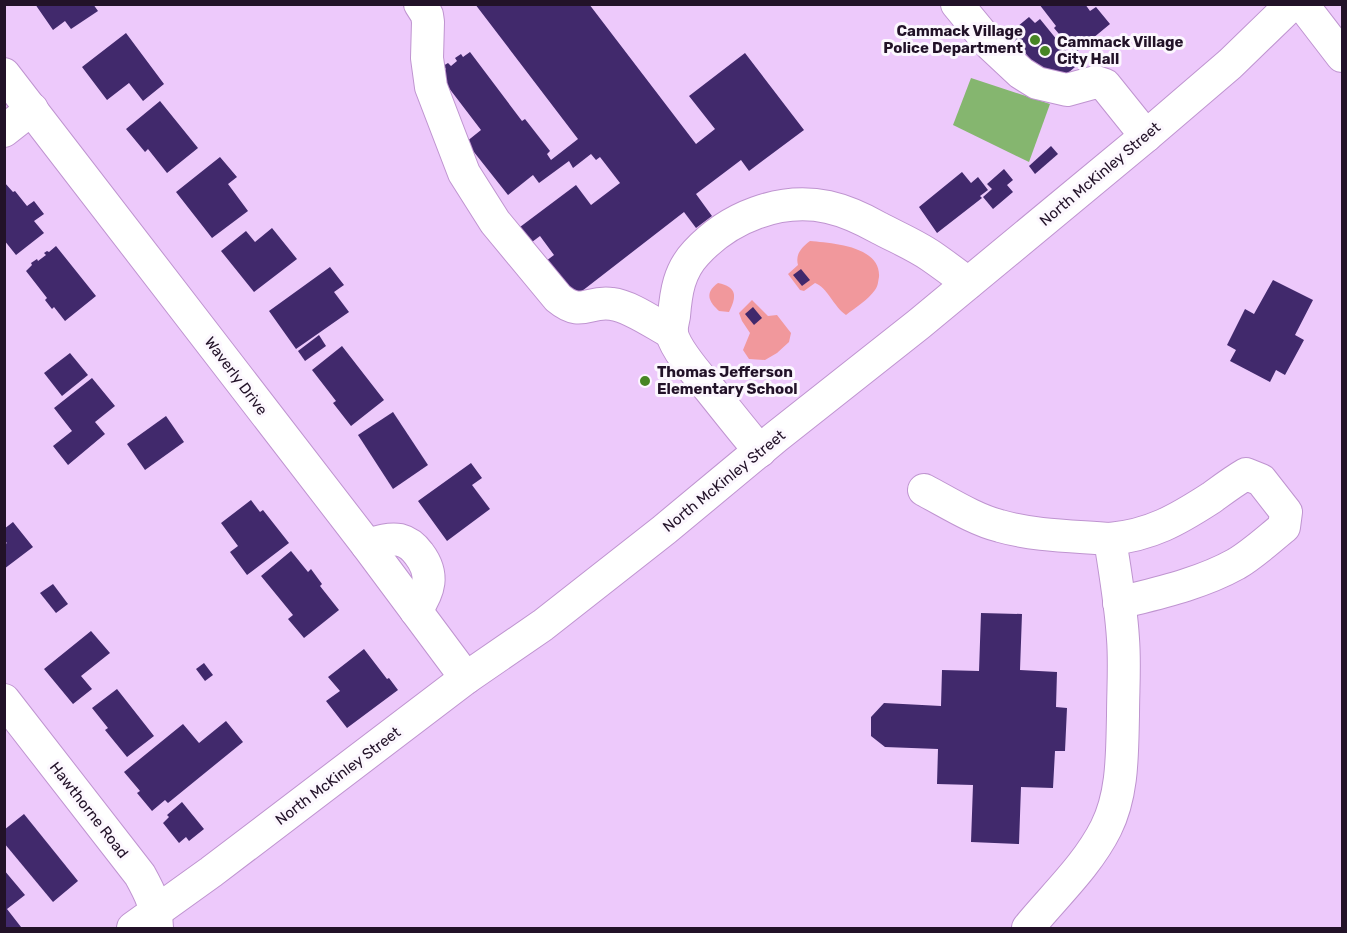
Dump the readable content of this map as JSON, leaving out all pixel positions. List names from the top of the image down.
{
  "streets": {
    "street": ["North McKinley Street", "Waverly Drive", "Hawthorne Road"]
  },
  "crossings": [
    ["North McKinley Street", "Waverly Drive"],
    ["North McKinley Street", "Hawthorne Road"]
  ],
  "places": ["Cammack Village Police Department", "Cammack Village City Hall", "Thomas Jefferson Elementary School"]
}
